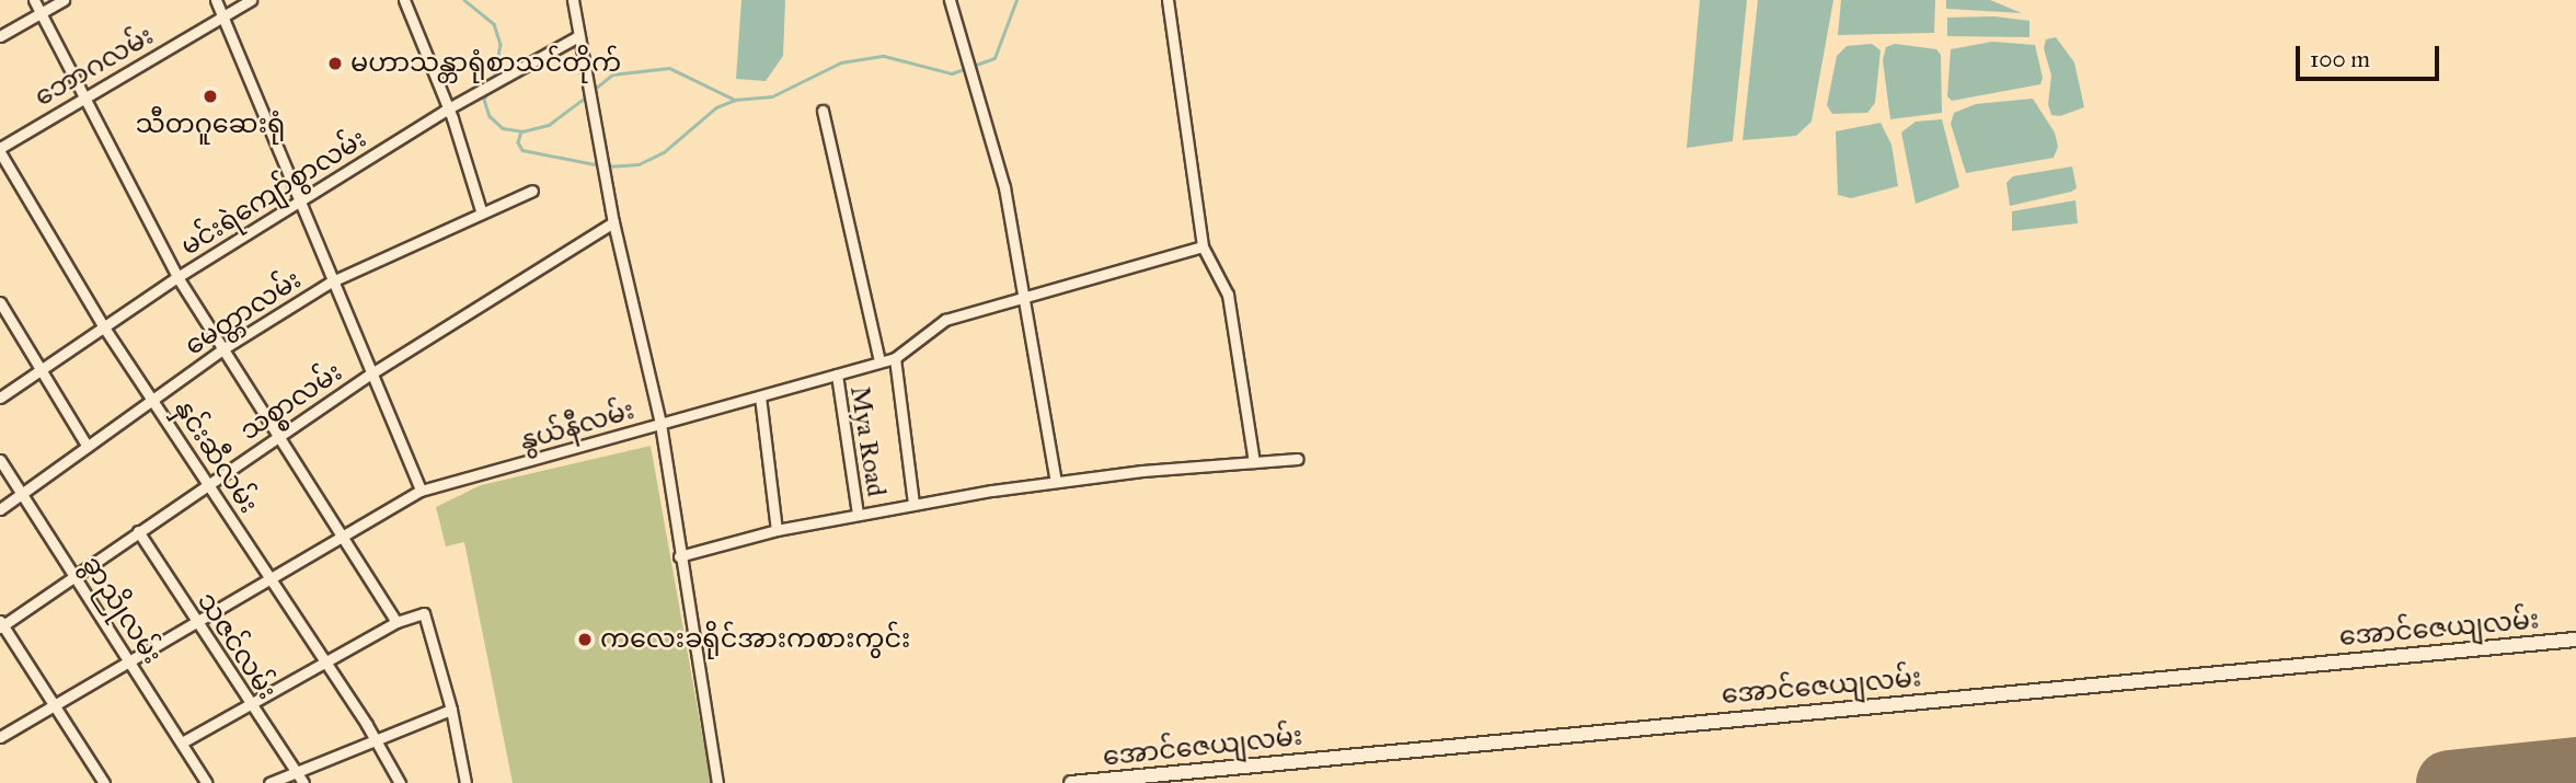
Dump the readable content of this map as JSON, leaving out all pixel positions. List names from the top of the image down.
{
  "streets": {
    "street": [
      "ဘောဂလမ်း",
      "မင်းရဲကျော်စွာလမ်း",
      "မေတ္တာလမ်း",
      "သစ္စာလမ်း",
      "နွယ်နီလမ်း",
      "Mya Road",
      "နှင်းဆီလမ်း",
      "ခွာညိုလမ်း",
      "အောင်ဇေယျလမ်း",
      "သဇင်လမ်း"
    ]
  },
  "crossings": [
    ["ဘောဂလမ်း", "နှင်းဆီလမ်း"],
    ["မင်းရဲကျော်စွာလမ်း", "နှင်းဆီလမ်း"],
    ["မေတ္တာလမ်း", "နှင်းဆီလမ်း"],
    ["မေတ္တာလမ်း", "ခွာညိုလမ်း"],
    ["သစ္စာလမ်း", "နှင်းဆီလမ်း"],
    ["သစ္စာလမ်း", "ခွာညိုလမ်း"],
    ["သစ္စာလမ်း", "သဇင်လမ်း"],
    ["နွယ်နီလမ်း", "Mya Road"],
    ["နွယ်နီလမ်း", "နှင်းဆီလမ်း"],
    ["နွယ်နီလမ်း", "ခွာညိုလမ်း"],
    ["နွယ်နီလမ်း", "သဇင်လမ်း"]
  ],
  "places": ["မဟာသန္တာရုံစာသင်တိုက်", "သီတဂူဆေးရုံ", "ကလေးခရိုင်အားကစားကွင်း"],
  "scale_bar": "100 m"
}
